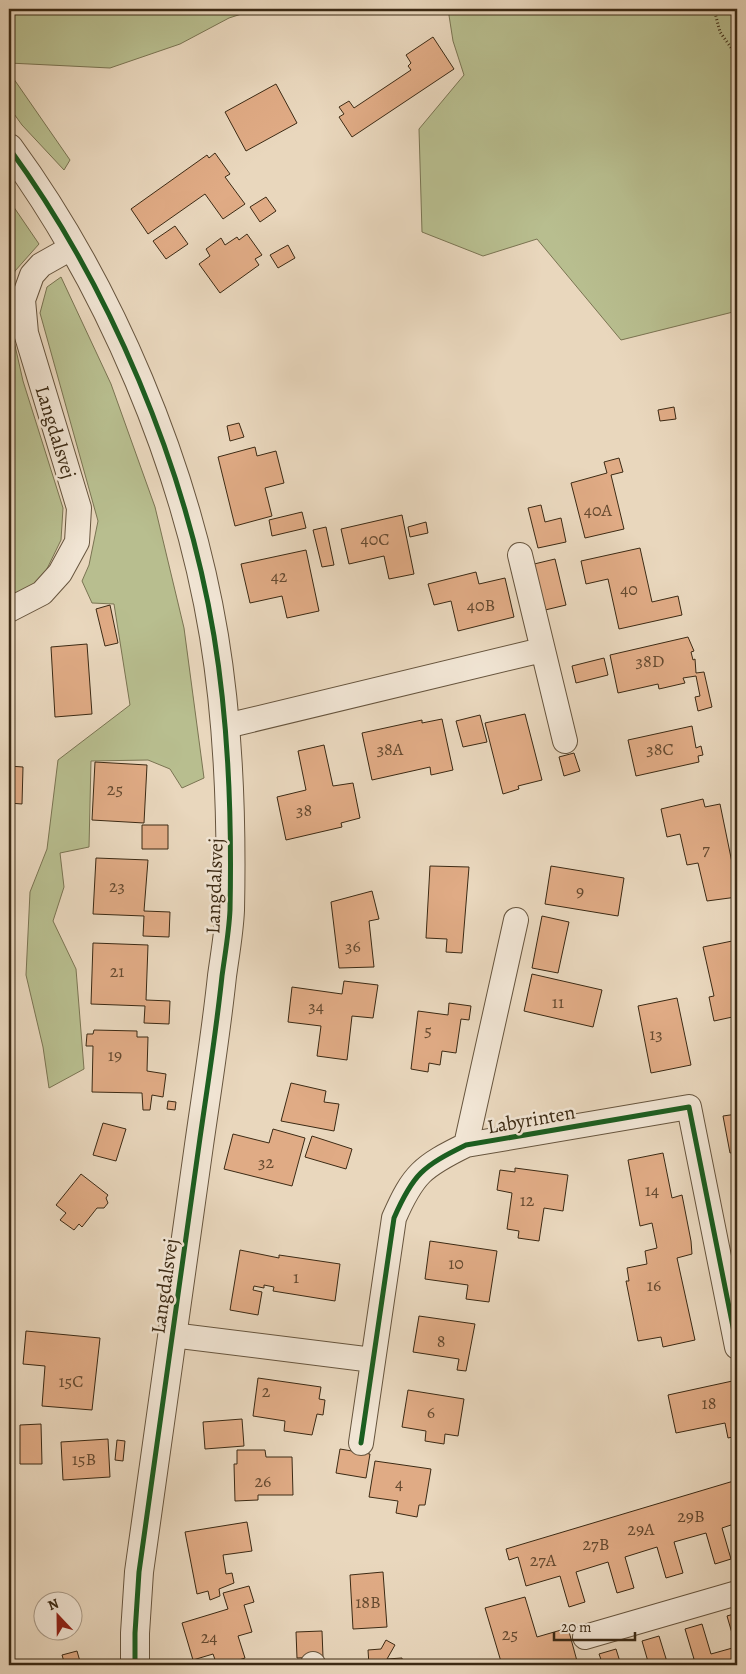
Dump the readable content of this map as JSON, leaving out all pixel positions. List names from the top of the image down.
{
  "streets": {
    "street": ["Langdalsvej", "Labyrinten"]
  },
  "house_numbers": [
    "40A",
    "40C",
    "42",
    "40",
    "40B",
    "38D",
    "38A",
    "38C",
    "25",
    "38",
    "7",
    "23",
    "9",
    "36",
    "21",
    "11",
    "34",
    "5",
    "13",
    "19",
    "32",
    "14",
    "12",
    "10",
    "1",
    "16",
    "8",
    "15C",
    "2",
    "18",
    "6",
    "15B",
    "26",
    "4",
    "29B",
    "29A",
    "27B",
    "27A",
    "18B",
    "25",
    "24"
  ],
  "scale_bar": "20 m",
  "north": "top"
}
